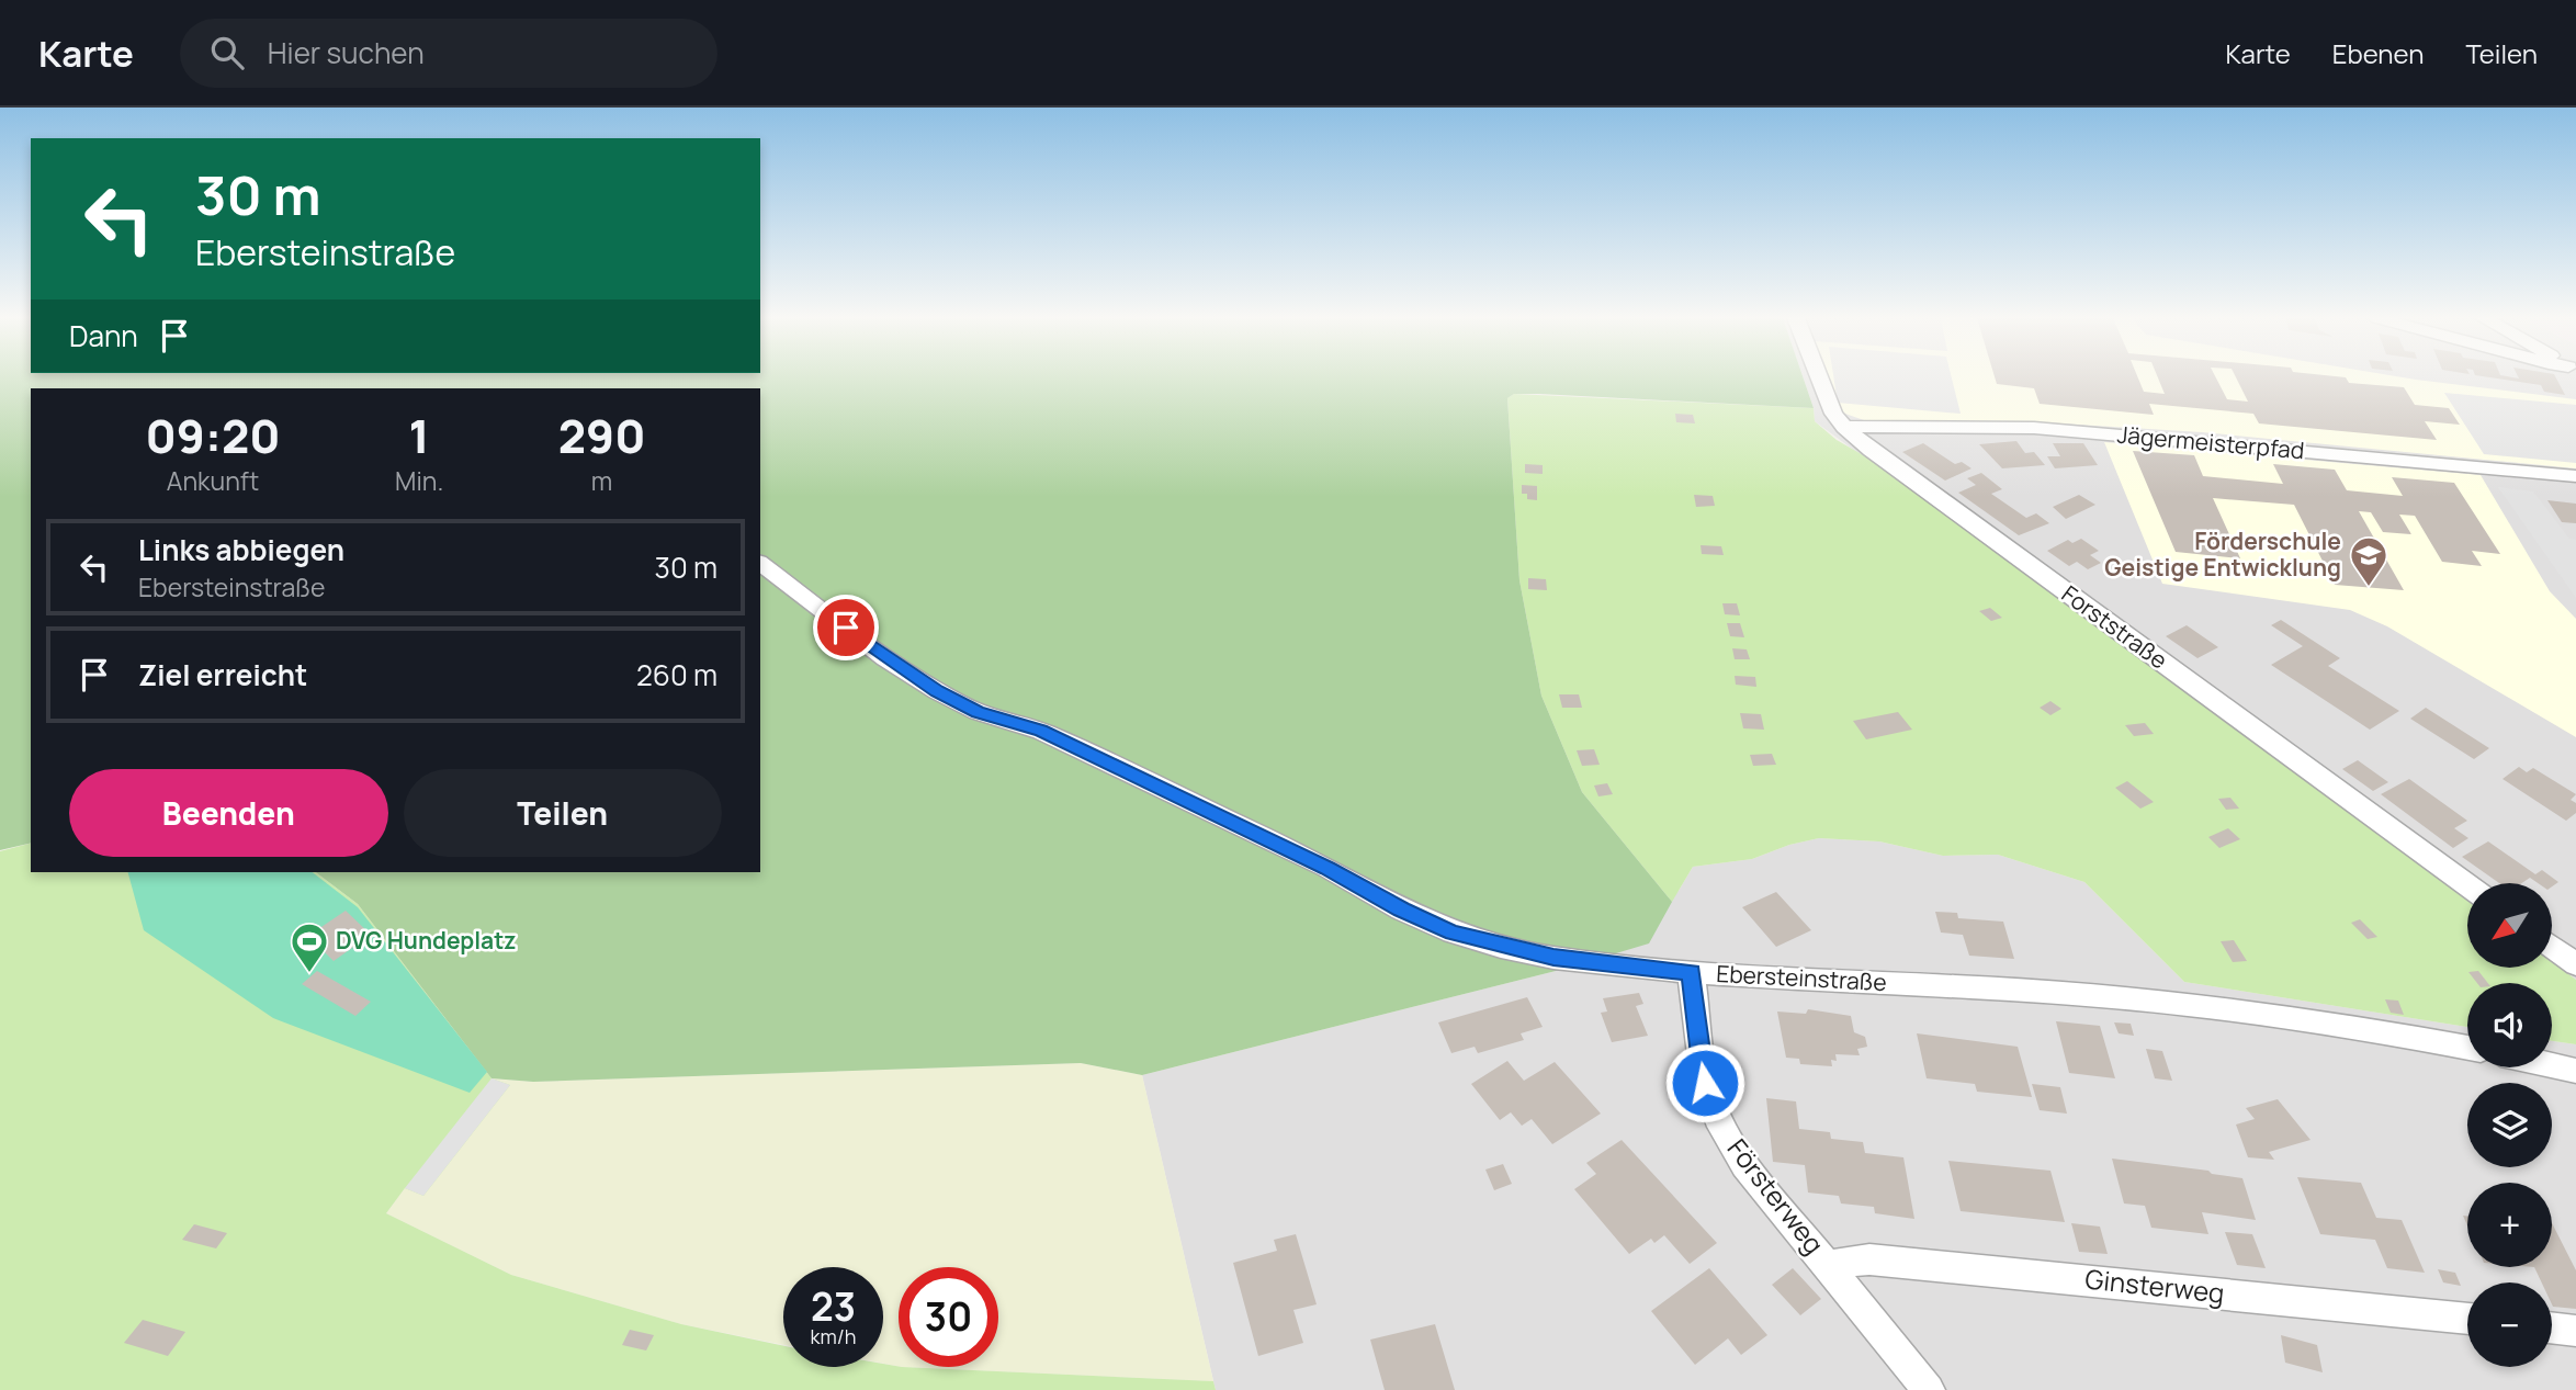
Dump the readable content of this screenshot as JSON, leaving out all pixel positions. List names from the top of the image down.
{
  "streets": {
    "street": [
      "Jägermeisterpfad",
      "Forststraße",
      "Ebersteinstraße",
      "Försterweg",
      "Ginsterweg"
    ]
  },
  "crossings": [
    ["Jägermeisterpfad", "Forststraße"],
    ["Ebersteinstraße", "Försterweg"],
    ["Försterweg", "Ginsterweg"]
  ],
  "places": {
    "school or university": ["Förderschule Geistige Entwicklung"],
    "sports": ["DVG Hundeplatz"]
  },
  "north": "bottom left",
  "page": {
    "header": "Karte",
    "search": "Hier suchen",
    "nav": ["Karte", "Ebenen", "Teilen"],
    "turn": ["30 m", "Ebersteinstraße"],
    "then": "Dann",
    "eta": [
      "09:20",
      "Ankunft",
      "1",
      "Min.",
      "290",
      "m"
    ],
    "list": [
      {
        "name": "Links abbiegen",
        "note": "Ebersteinstraße",
        "value": "30 m"
      },
      {
        "name": "Ziel erreicht",
        "value": "260 m"
      }
    ],
    "buttons": ["Beenden", "Teilen"],
    "map_buttons": ["+", "−"],
    "speed": "23 km/h",
    "limit": "30"
  }
}
